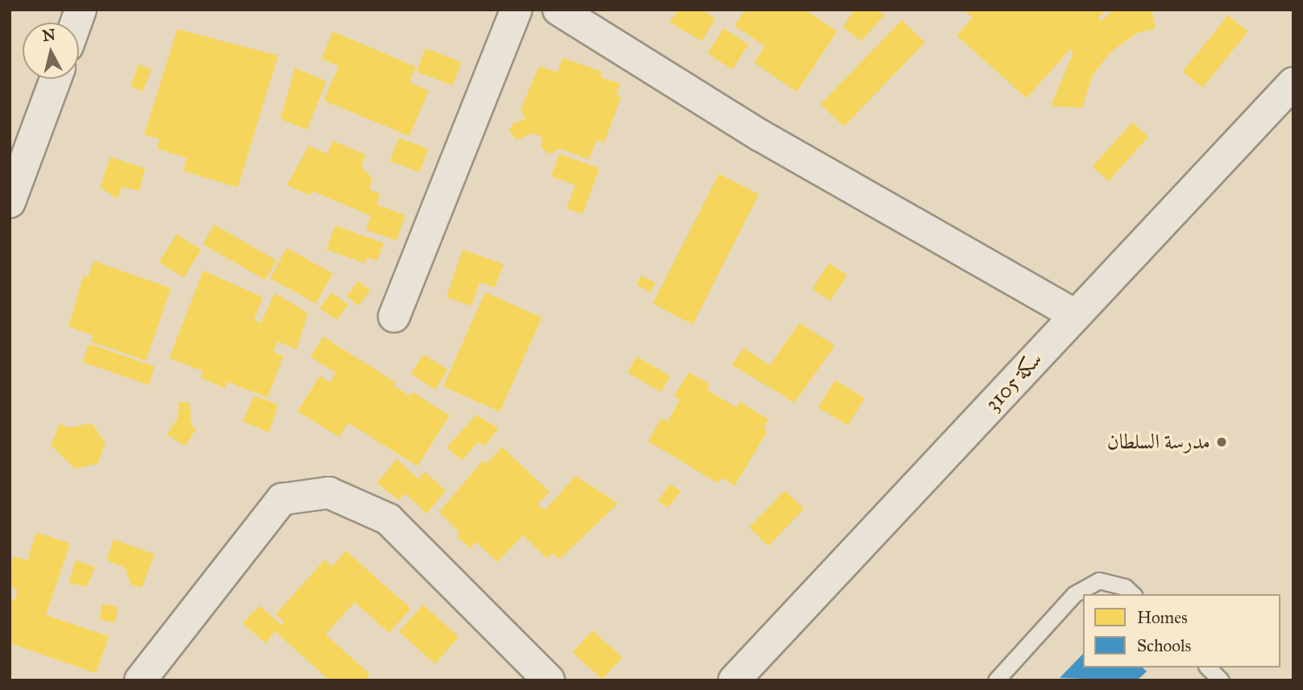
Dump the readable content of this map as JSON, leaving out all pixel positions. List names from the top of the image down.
{
  "streets": {
    "street": ["سكة 3105"]
  },
  "places": ["مدرسة السلطان"],
  "legend": ["Homes", "Schools"],
  "north": "top"
}
